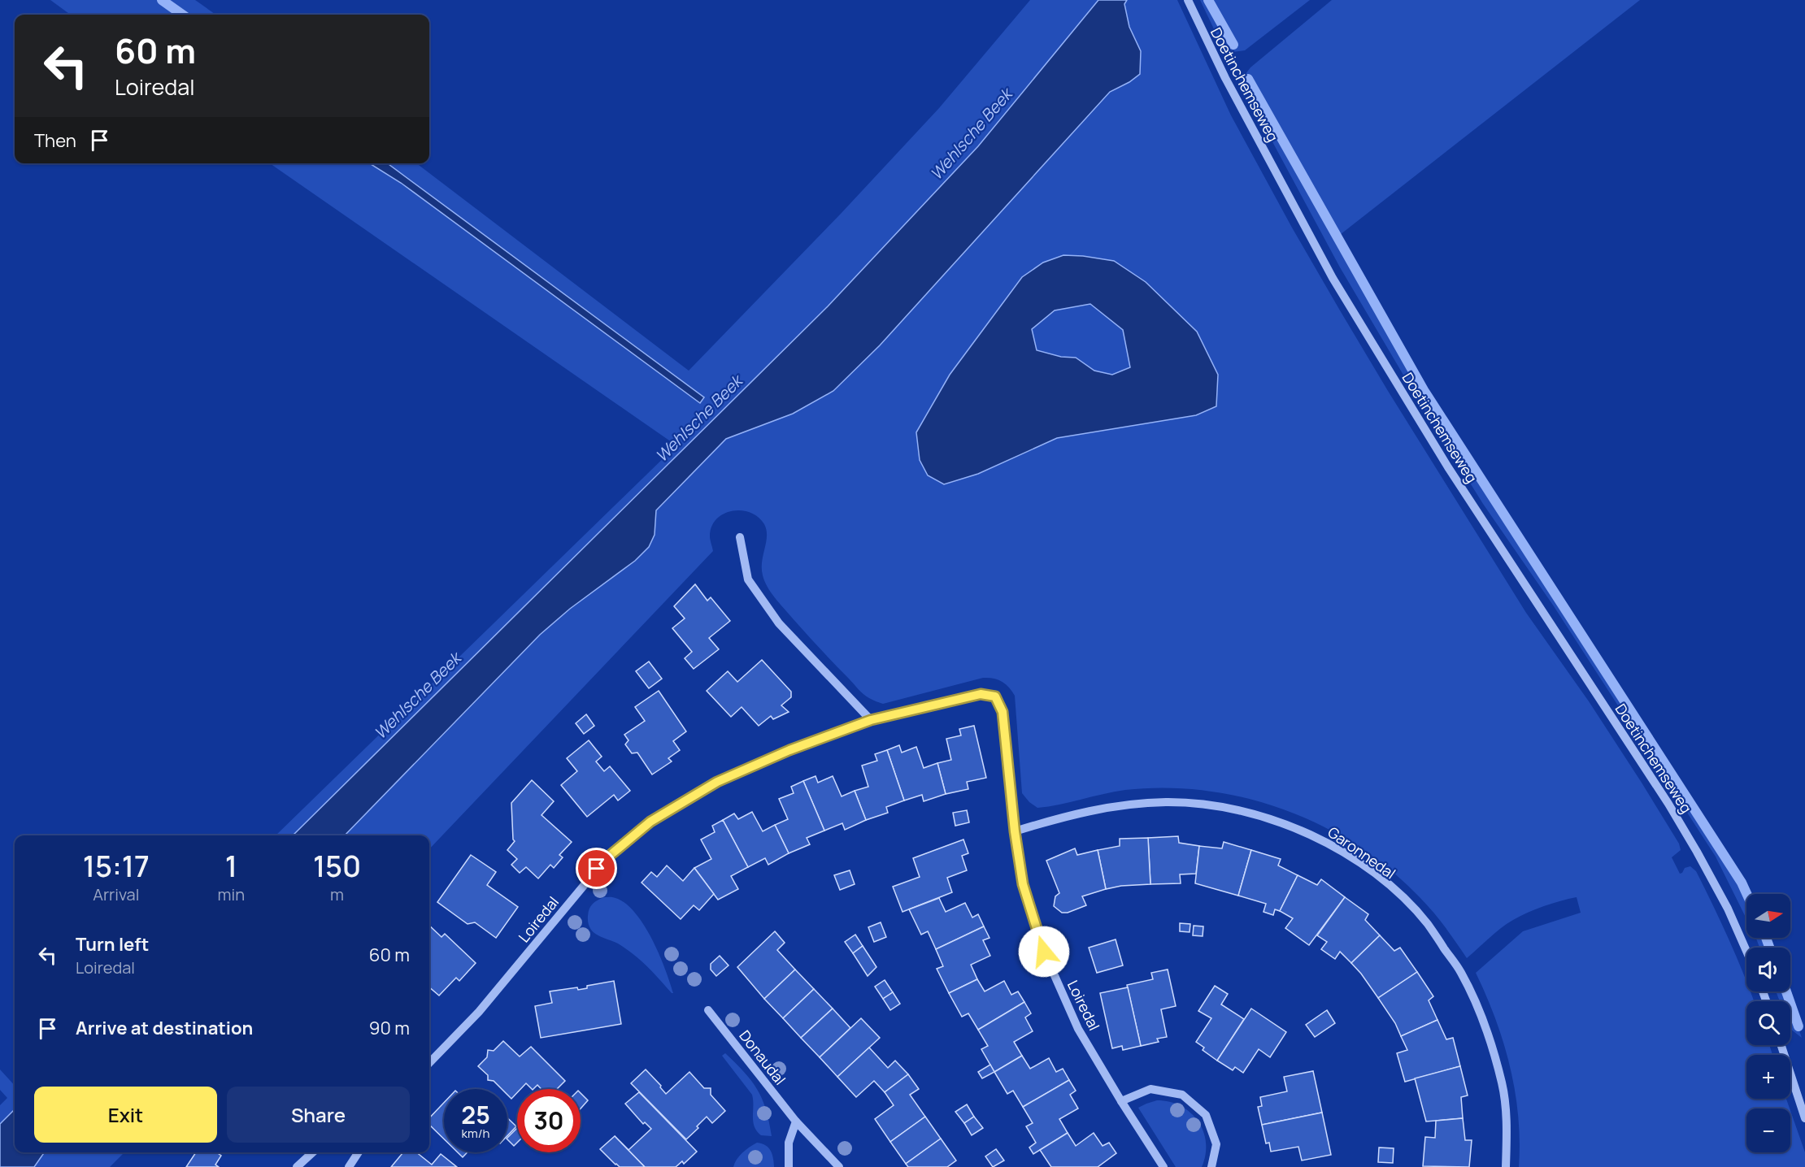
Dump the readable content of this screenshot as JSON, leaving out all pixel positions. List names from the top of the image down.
{
  "streets": {
    "street": [
      "Doetinchemseweg",
      "Garonnedal",
      "Loiredal",
      "Donaudal"
    ]
  },
  "crossings": [
    ["Garonnedal", "Loiredal"]
  ],
  "water": ["Wehlsche Beek"],
  "north": "right",
  "page": {
    "turn": ["60 m", "Loiredal"],
    "then": "Then",
    "eta": [
      "15:17",
      "Arrival",
      "1",
      "min",
      "150",
      "m"
    ],
    "map_buttons": ["+", "−"],
    "list": [
      {
        "name": "Turn left",
        "note": "Loiredal",
        "value": "60 m"
      },
      {
        "name": "Arrive at destination",
        "value": "90 m"
      }
    ],
    "buttons": ["Exit", "Share"],
    "speed": "25 km/h",
    "limit": "30"
  }
}
